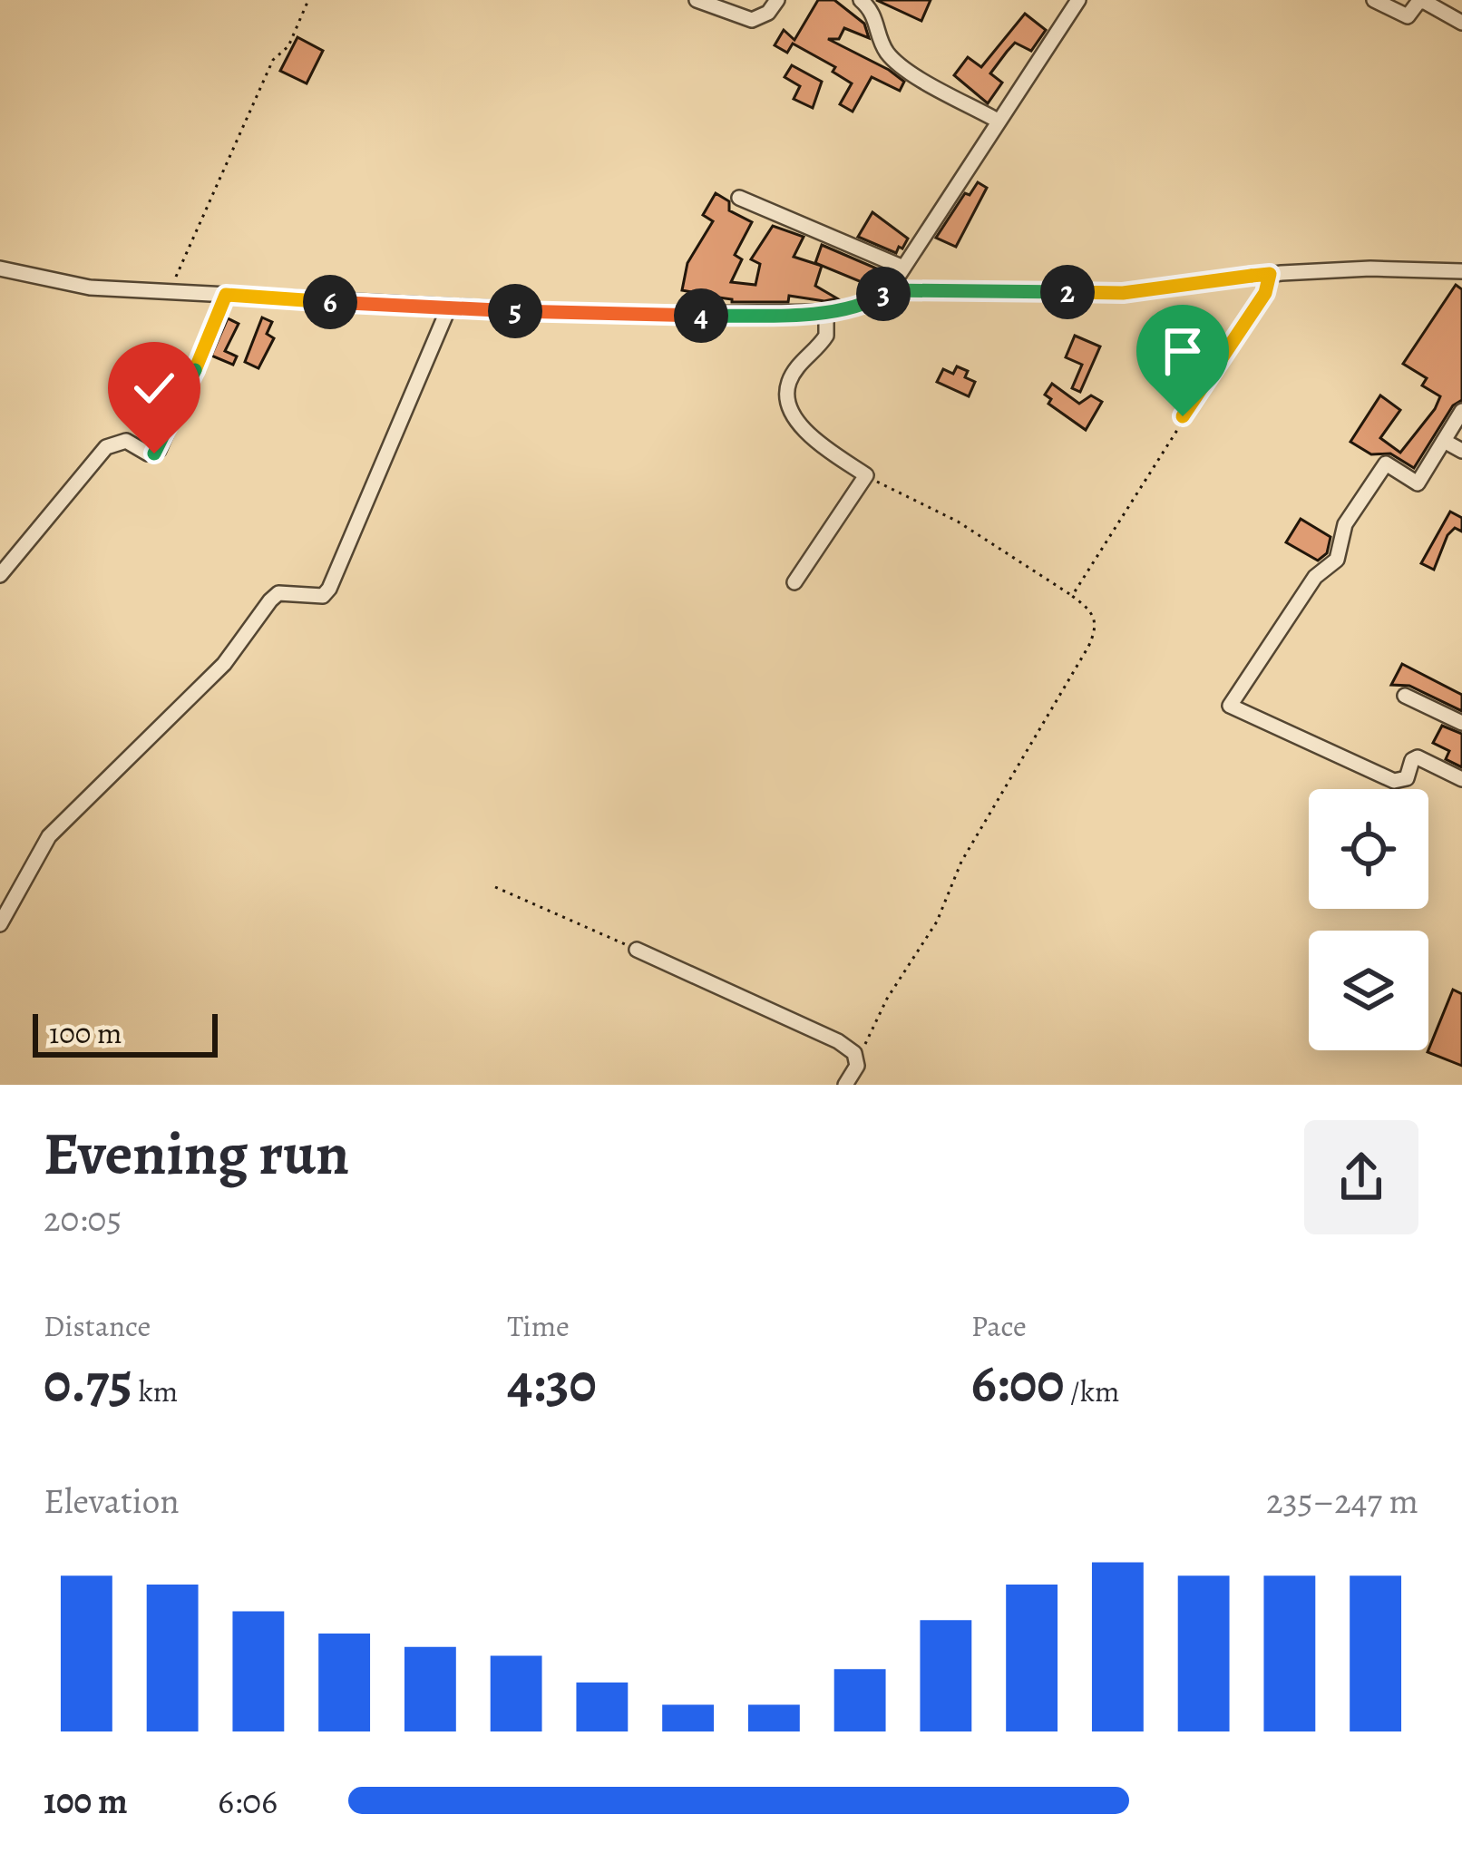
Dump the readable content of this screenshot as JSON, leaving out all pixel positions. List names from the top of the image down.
{
  "scale_bar": "100 m",
  "page": {
    "pins": [
      "2",
      "3",
      "6",
      "5",
      "4"
    ],
    "scale": "100 m",
    "heading": ["Evening run", "20:05"],
    "stats": [
      ["Distance", "0.75 km"],
      ["Time", "4:30"],
      ["Pace", "6:00 /km"]
    ],
    "chart": ["Elevation", "235–247 m"],
    "list": [
      {
        "name": "100 m",
        "note": "6:06"
      }
    ]
  }
}
